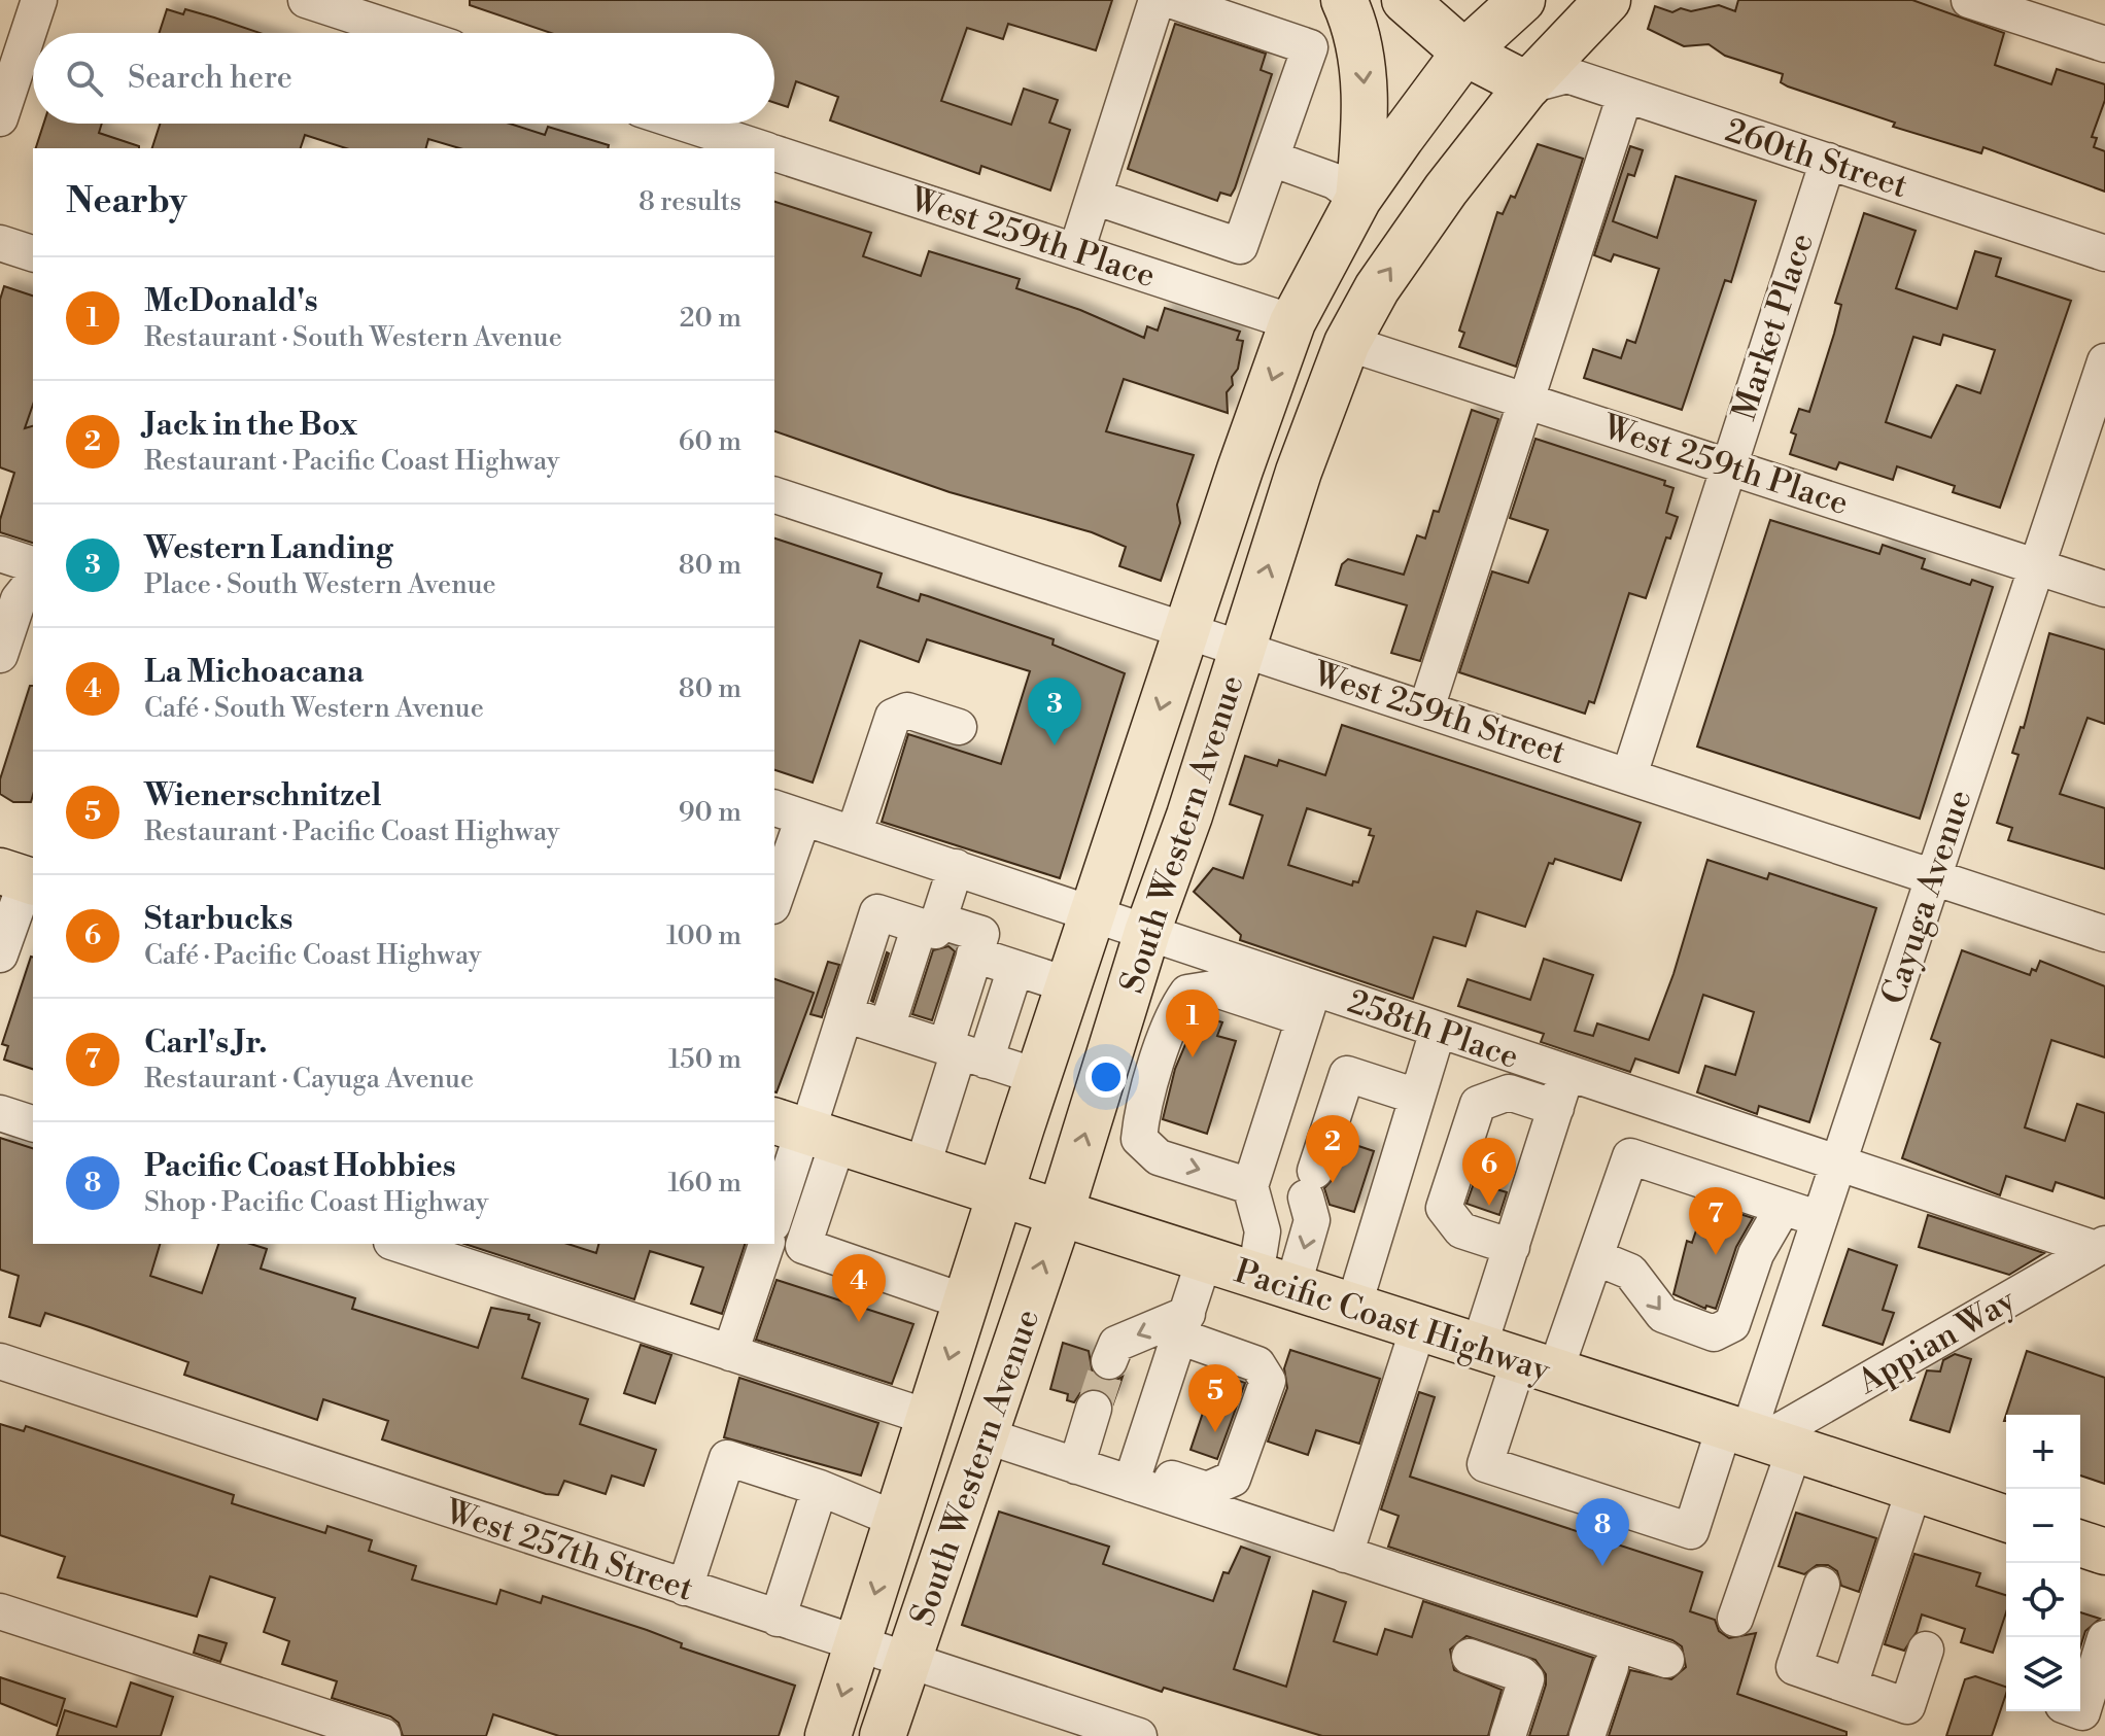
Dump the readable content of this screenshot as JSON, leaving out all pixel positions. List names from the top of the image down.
{
  "streets": {
    "main road": ["South Western Avenue", "Pacific Coast Highway"],
    "street": [
      "260th Street",
      "West 259th Place",
      "Market Place",
      "West 259th Street",
      "Cayuga Avenue",
      "258th Place",
      "Appian Way",
      "West 257th Street"
    ]
  },
  "crossings": [
    ["260th Street", "Market Place"],
    ["260th Street", "South Western Avenue"],
    ["West 259th Place", "Market Place"],
    ["West 259th Place", "South Western Avenue"],
    ["West 259th Place", "Cayuga Avenue"],
    ["Market Place", "West 259th Street"],
    ["West 259th Street", "South Western Avenue"],
    ["West 259th Street", "Cayuga Avenue"],
    ["South Western Avenue", "258th Place"],
    ["South Western Avenue", "Pacific Coast Highway"],
    ["South Western Avenue", "West 257th Street"],
    ["Cayuga Avenue", "258th Place"],
    ["Cayuga Avenue", "Pacific Coast Highway"],
    ["Cayuga Avenue", "Appian Way"],
    ["258th Place", "Appian Way"],
    ["Pacific Coast Highway", "Appian Way"]
  ],
  "page": {
    "search": "Search here",
    "heading": ["Nearby", "8 results"],
    "list": [
      {
        "mark": "1",
        "name": "McDonald's",
        "note": "Restaurant · South Western Avenue",
        "value": "20 m"
      },
      {
        "mark": "2",
        "name": "Jack in the Box",
        "note": "Restaurant · Pacific Coast Highway",
        "value": "60 m"
      },
      {
        "mark": "3",
        "name": "Western Landing",
        "note": "Place · South Western Avenue",
        "value": "80 m"
      },
      {
        "mark": "4",
        "name": "La Michoacana",
        "note": "Café · South Western Avenue",
        "value": "80 m"
      },
      {
        "mark": "5",
        "name": "Wienerschnitzel",
        "note": "Restaurant · Pacific Coast Highway",
        "value": "90 m"
      },
      {
        "mark": "6",
        "name": "Starbucks",
        "note": "Café · Pacific Coast Highway",
        "value": "100 m"
      },
      {
        "mark": "7",
        "name": "Carl's Jr.",
        "note": "Restaurant · Cayuga Avenue",
        "value": "150 m"
      },
      {
        "mark": "8",
        "name": "Pacific Coast Hobbies",
        "note": "Shop · Pacific Coast Highway",
        "value": "160 m"
      }
    ],
    "pins": [
      "3",
      "1",
      "2",
      "6",
      "7",
      "4",
      "5",
      "8"
    ],
    "map_buttons": ["+", "−"]
  }
}
